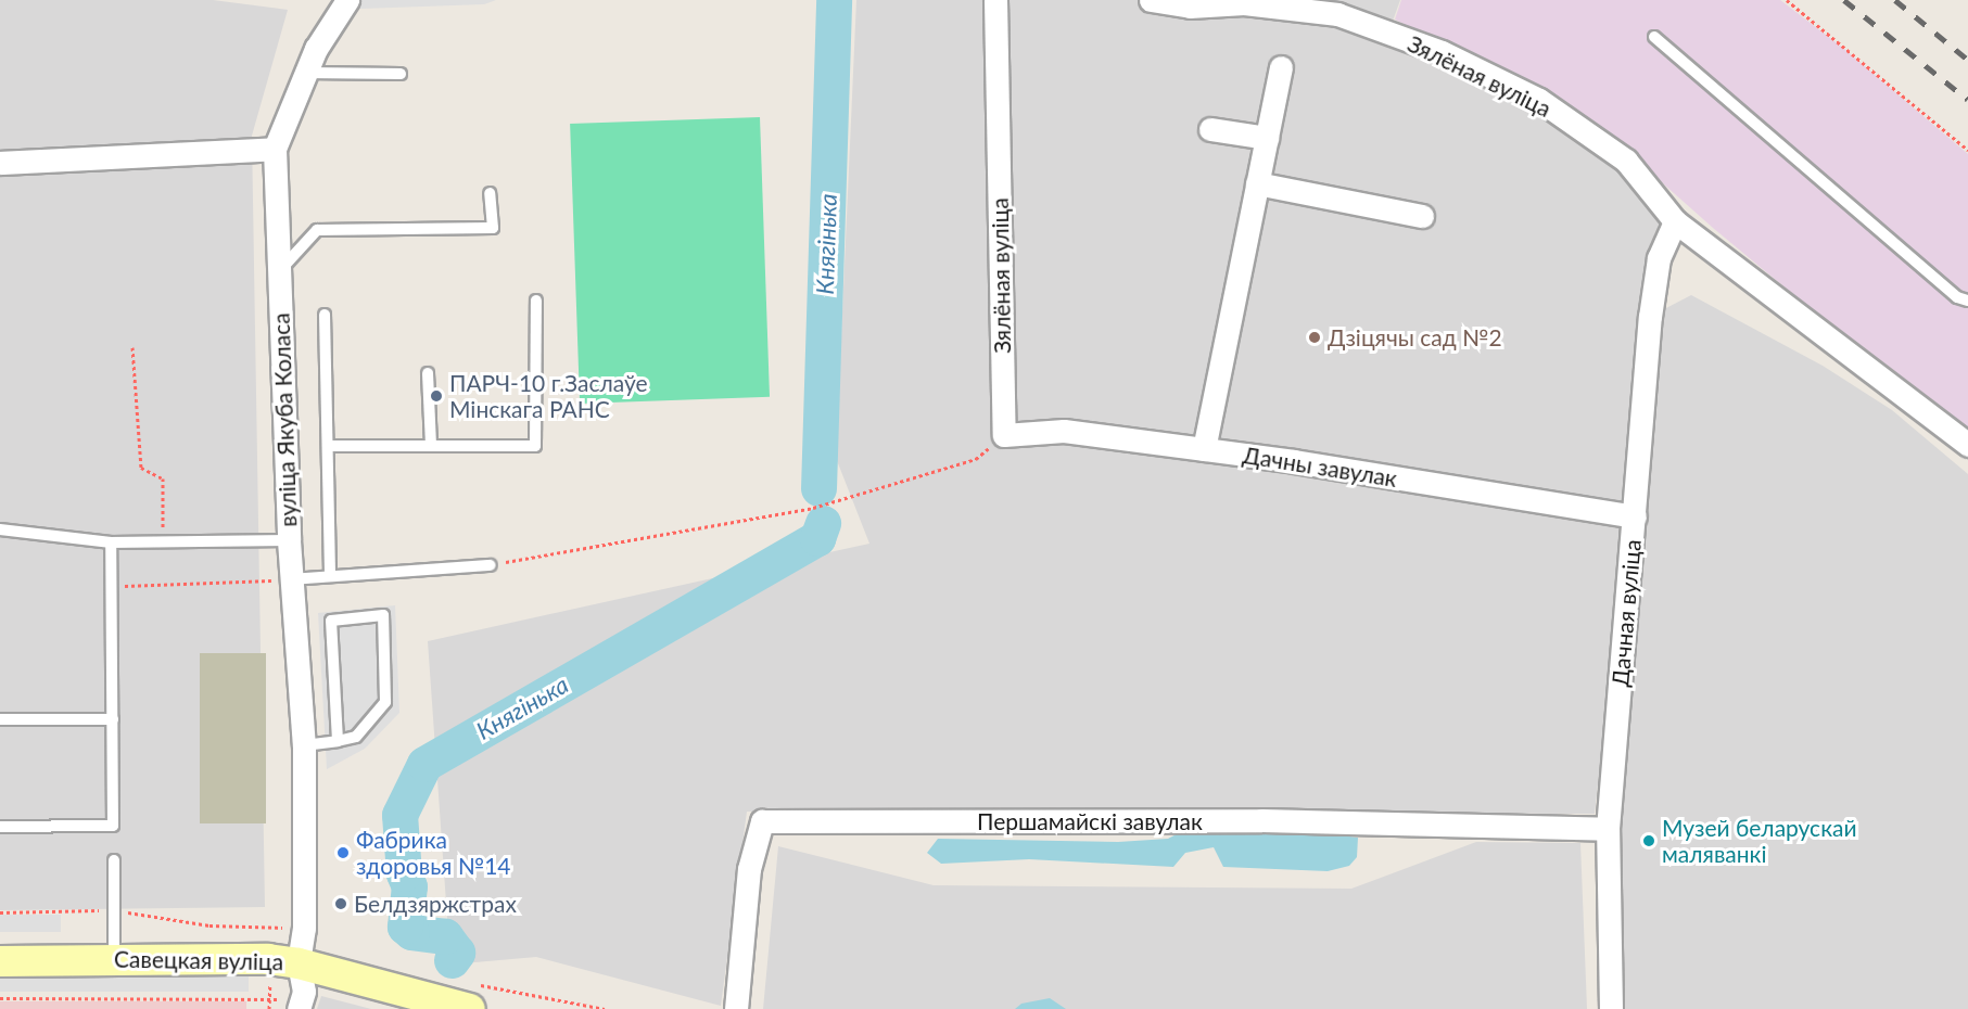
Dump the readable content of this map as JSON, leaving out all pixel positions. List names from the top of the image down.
{
  "streets": {
    "main road": ["Савецкая вуліца"],
    "street": [
      "Зялёная вуліца",
      "вуліца Якуба Коласа",
      "Дачны завулак",
      "Дачная вуліца",
      "Першамайскі завулак"
    ]
  },
  "crossings": [
    ["Зялёная вуліца", "Дачны завулак"],
    ["Зялёная вуліца", "Дачная вуліца"],
    ["вуліца Якуба Коласа", "Савецкая вуліца"],
    ["Дачны завулак", "Дачная вуліца"],
    ["Дачная вуліца", "Першамайскі завулак"]
  ],
  "water": ["Княгінька"],
  "places": [
    "Дзіцячы сад №2",
    "ПАРЧ-10 г.Заслаўе Мінскага РАНС",
    "Музей беларускай маляванкі",
    "Фабрика здоровья №14",
    "Белдзяржстрах"
  ]
}
